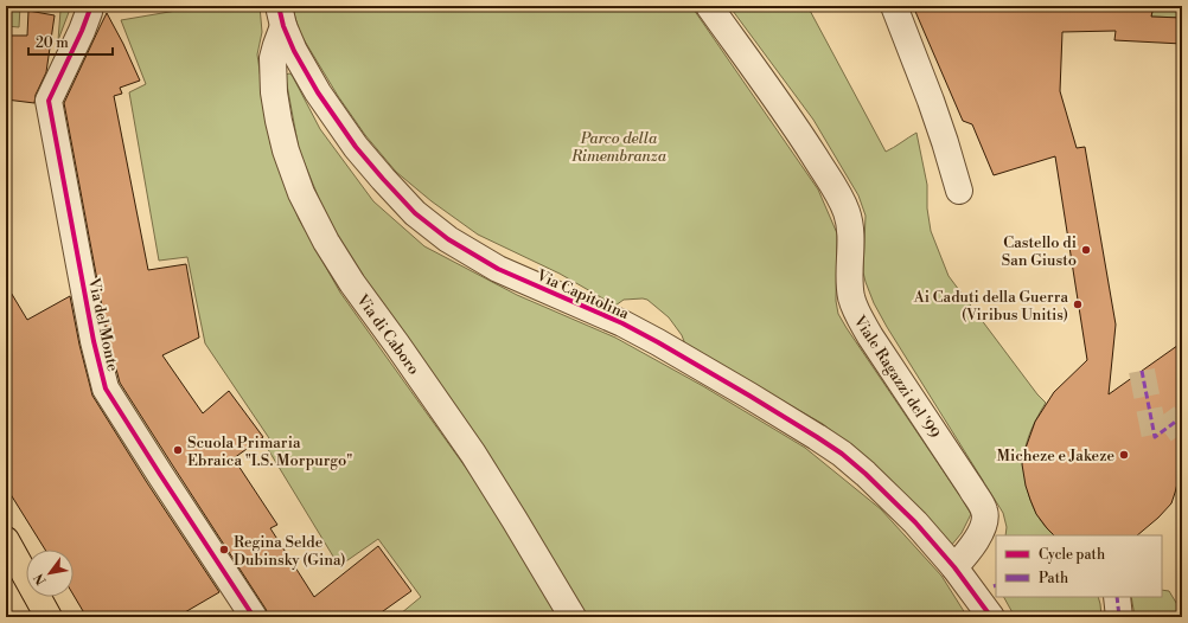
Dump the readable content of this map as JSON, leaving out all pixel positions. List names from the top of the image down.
{
  "streets": {
    "street": [
      "Via Capitolina",
      "Via del Monte",
      "Via di Caboro",
      "Viale Ragazzi del '99"
    ]
  },
  "crossings": [
    ["Via Capitolina", "Via di Caboro"],
    ["Via Capitolina", "Viale Ragazzi del '99"]
  ],
  "parks": ["Parco della Rimembranza"],
  "places": [
    "Castello di San Giusto",
    "Ai Caduti della Guerra (Viribus Unitis)",
    "Scuola Primaria Ebraica \"I.S. Morpurgo\"",
    "Micheze e Jakeze",
    "Regina Selde Dubinsky (Gina)"
  ],
  "legend": ["Cycle path", "Path"],
  "scale_bar": "20 m",
  "north": "bottom left"
}
